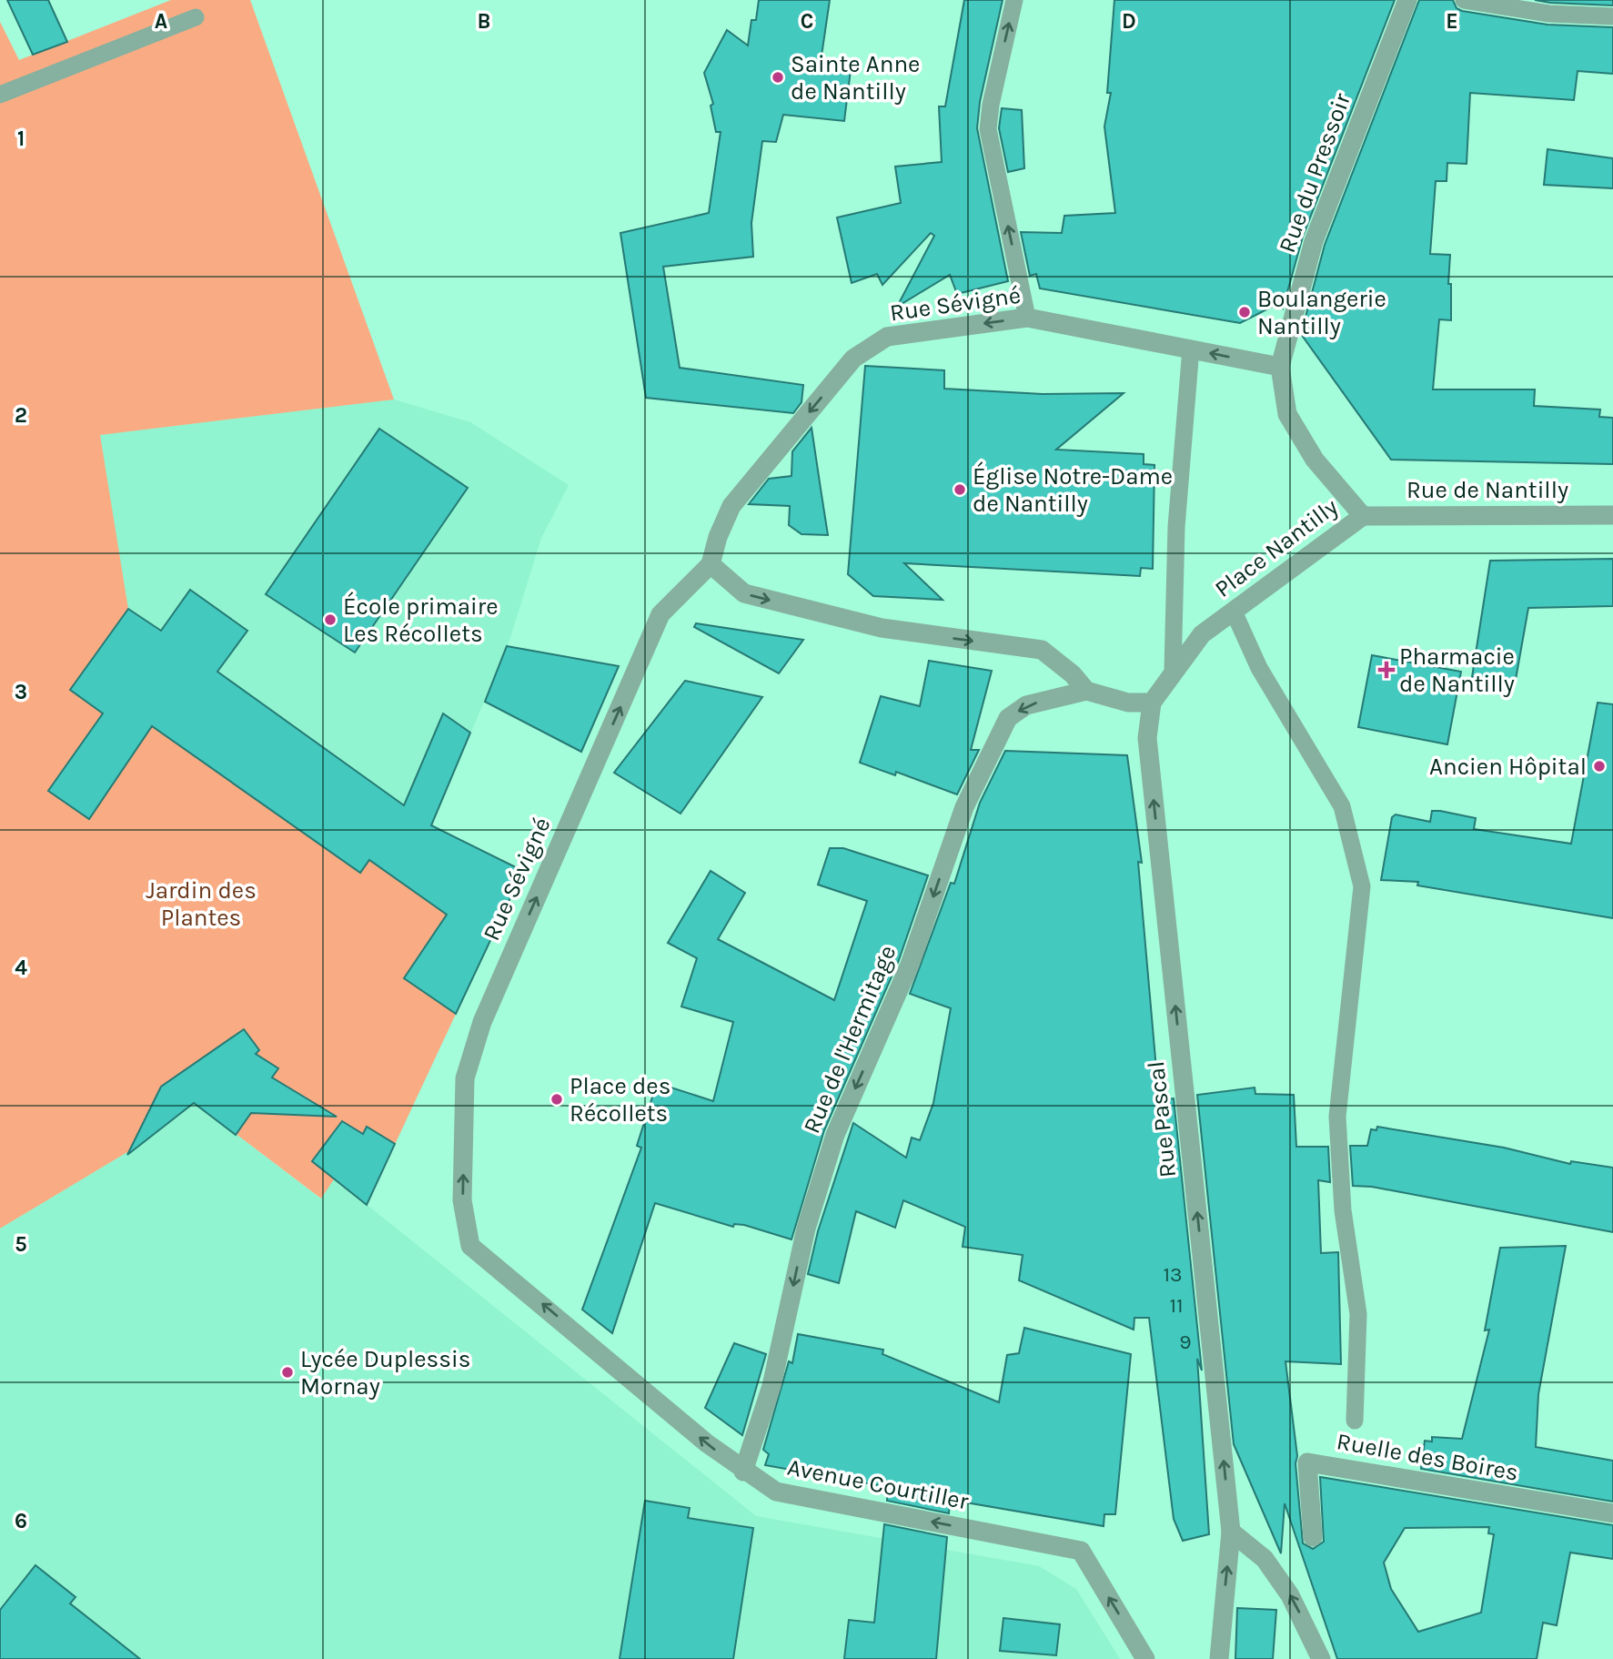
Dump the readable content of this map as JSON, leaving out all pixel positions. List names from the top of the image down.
{
  "streets": {
    "street": [
      "Rue du Pressoir",
      "Rue Sévigné",
      "Rue de Nantilly",
      "Place Nantilly",
      "Rue de l'Hermitage",
      "Rue Pascal",
      "Ruelle des Boires",
      "Avenue Courtiller"
    ]
  },
  "crossings": [
    ["Rue du Pressoir", "Rue Sévigné"],
    ["Rue du Pressoir", "Place Nantilly"],
    ["Rue Sévigné", "Place Nantilly"],
    ["Rue Sévigné", "Avenue Courtiller"],
    ["Rue de Nantilly", "Place Nantilly"],
    ["Place Nantilly", "Rue Pascal"],
    ["Rue de l'Hermitage", "Avenue Courtiller"]
  ],
  "one_way": ["Rue de l'Hermitage", "Rue Pascal", "Avenue Courtiller"],
  "parks": ["Jardin des Plantes"],
  "places": {
    "other": [
      "Sainte Anne de Nantilly",
      "Boulangerie Nantilly",
      "Église Notre-Dame de Nantilly",
      "École primaire Les Récollets",
      "Ancien Hôpital",
      "Place des Récollets",
      "Lycée Duplessis Mornay"
    ],
    "health": ["Pharmacie de Nantilly"]
  },
  "house_numbers": ["13", "11", "9"],
  "grid": {
    "columns": [
      "A",
      "B",
      "C",
      "D",
      "E"
    ],
    "rows": [
      "1",
      "2",
      "3",
      "4",
      "5",
      "6"
    ]
  }
}
